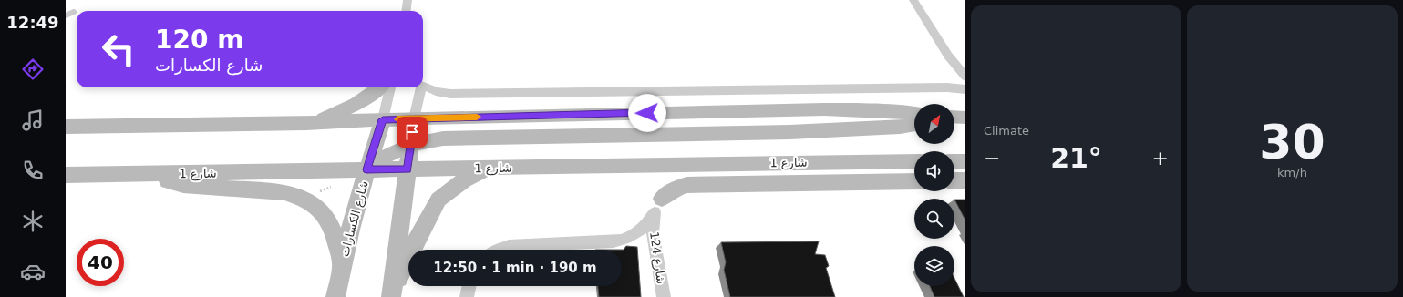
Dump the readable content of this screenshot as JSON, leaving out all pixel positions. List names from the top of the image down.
{
  "streets": {
    "street": ["شارع 1", "شارع الكسارات", "شارع 124"]
  },
  "crossings": [
    ["شارع 1", "شارع الكسارات"]
  ],
  "north": "top right",
  "page": {
    "tabs": "12:49",
    "tile": [
      "Climate",
      ["30", "km/h"]
    ],
    "turn": ["120 m", "شارع الكسارات"],
    "heat": ["−", "21°", "+"],
    "limit": "40",
    "trip": "12:50 · 1 min · 190 m"
  }
}
